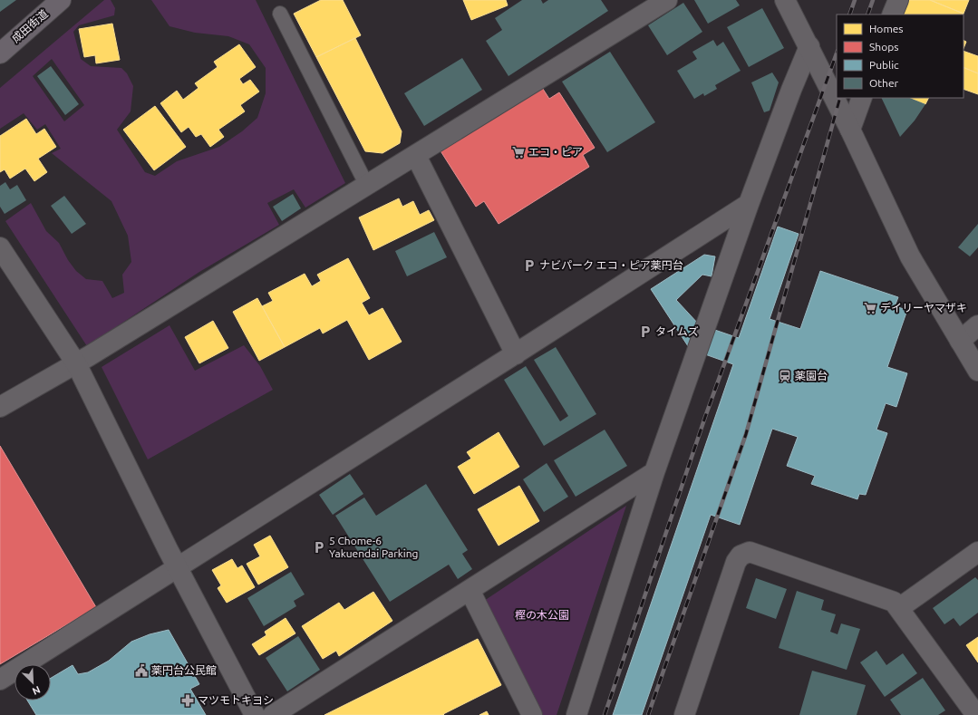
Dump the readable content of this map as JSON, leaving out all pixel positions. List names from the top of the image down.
{
  "streets": {
    "highway": ["成田街道"]
  },
  "parks": ["樫の木公園"],
  "places": {
    "supermarket": ["エコ・ピア", "デイリーヤマザキ"],
    "parking": ["ナビパーク エコ・ピア薬円台", "タイムズ", "5 Chome-6 Yakuendai Parking"],
    "station": ["薬園台"],
    "public building": ["薬円台公民館"],
    "pharmacy": ["マツモトキヨシ"]
  },
  "legend": [
    "Homes",
    "Shops",
    "Public",
    "Other"
  ],
  "north": "bottom right"
}
